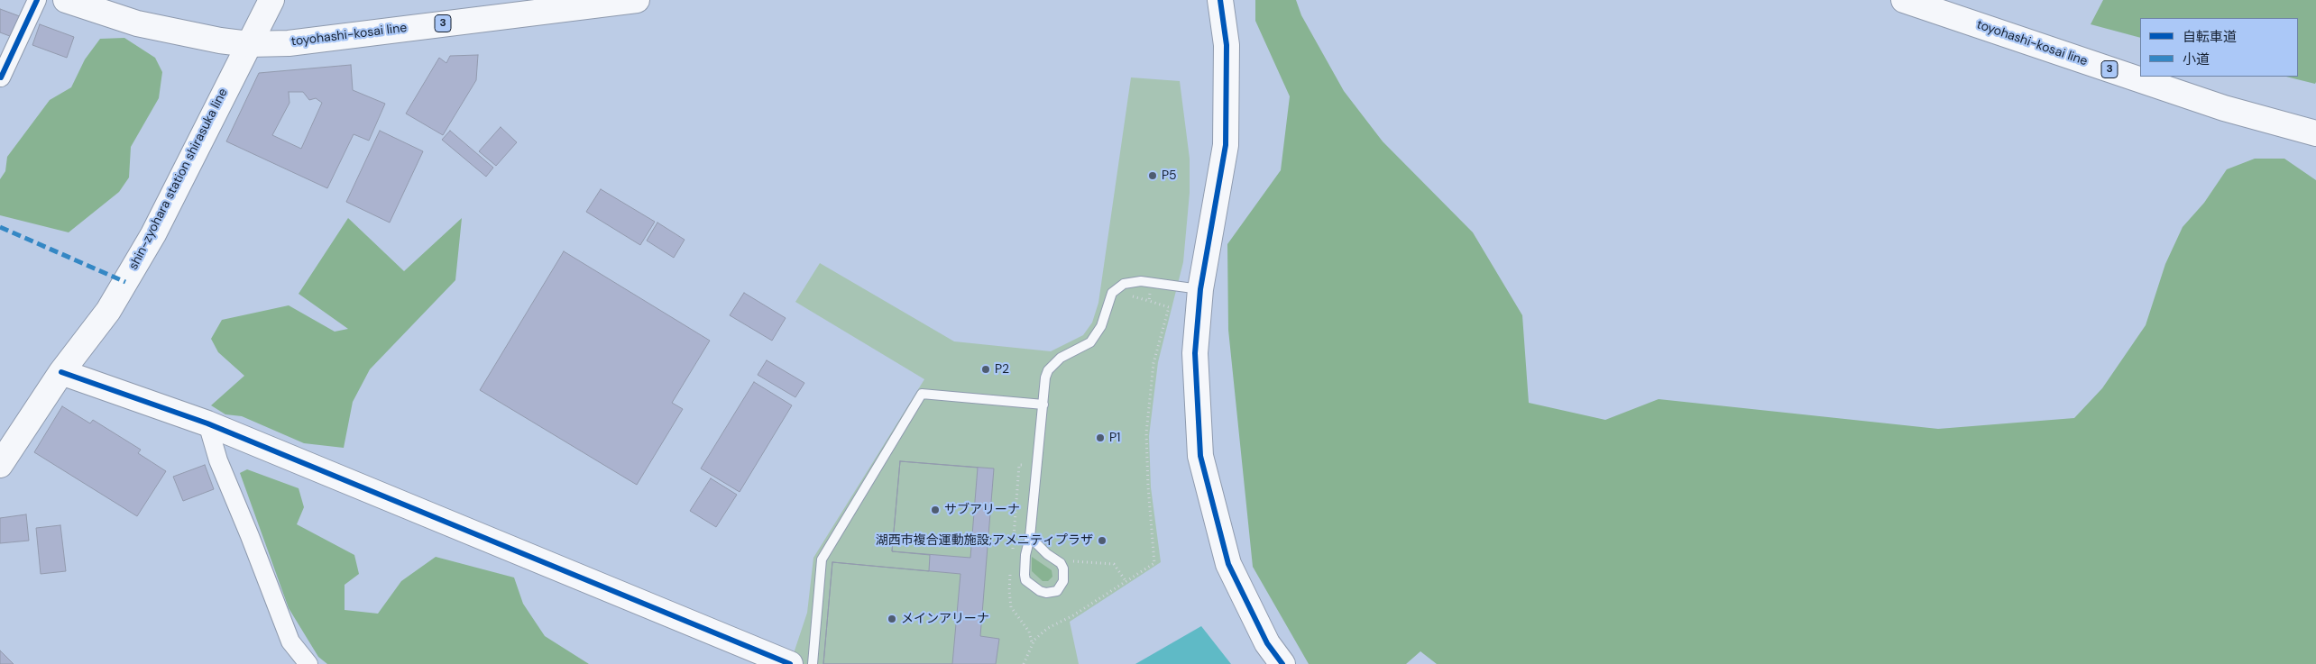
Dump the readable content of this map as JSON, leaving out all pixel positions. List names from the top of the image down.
{
  "streets": {
    "main road": ["3", "toyohashi-kosai line", "shin-zyohara station shirasuka line"]
  },
  "crossings": [
    ["toyohashi-kosai line", "shin-zyohara station shirasuka line"]
  ],
  "places": [
    "P5",
    "P2",
    "P1",
    "サブアリーナ",
    "湖西市複合運動施設;アメニティプラザ",
    "メインアリーナ"
  ],
  "legend": ["自転車道", "小道"]
}
